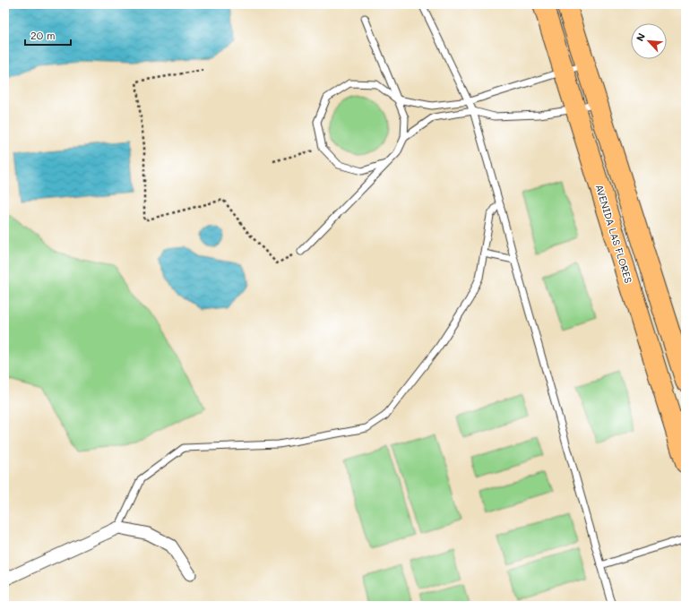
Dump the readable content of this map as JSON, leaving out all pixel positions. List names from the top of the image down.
{
  "streets": {
    "highway": ["AVENIDA LAS FLORES"]
  },
  "scale_bar": "20 m",
  "north": "top left"
}
